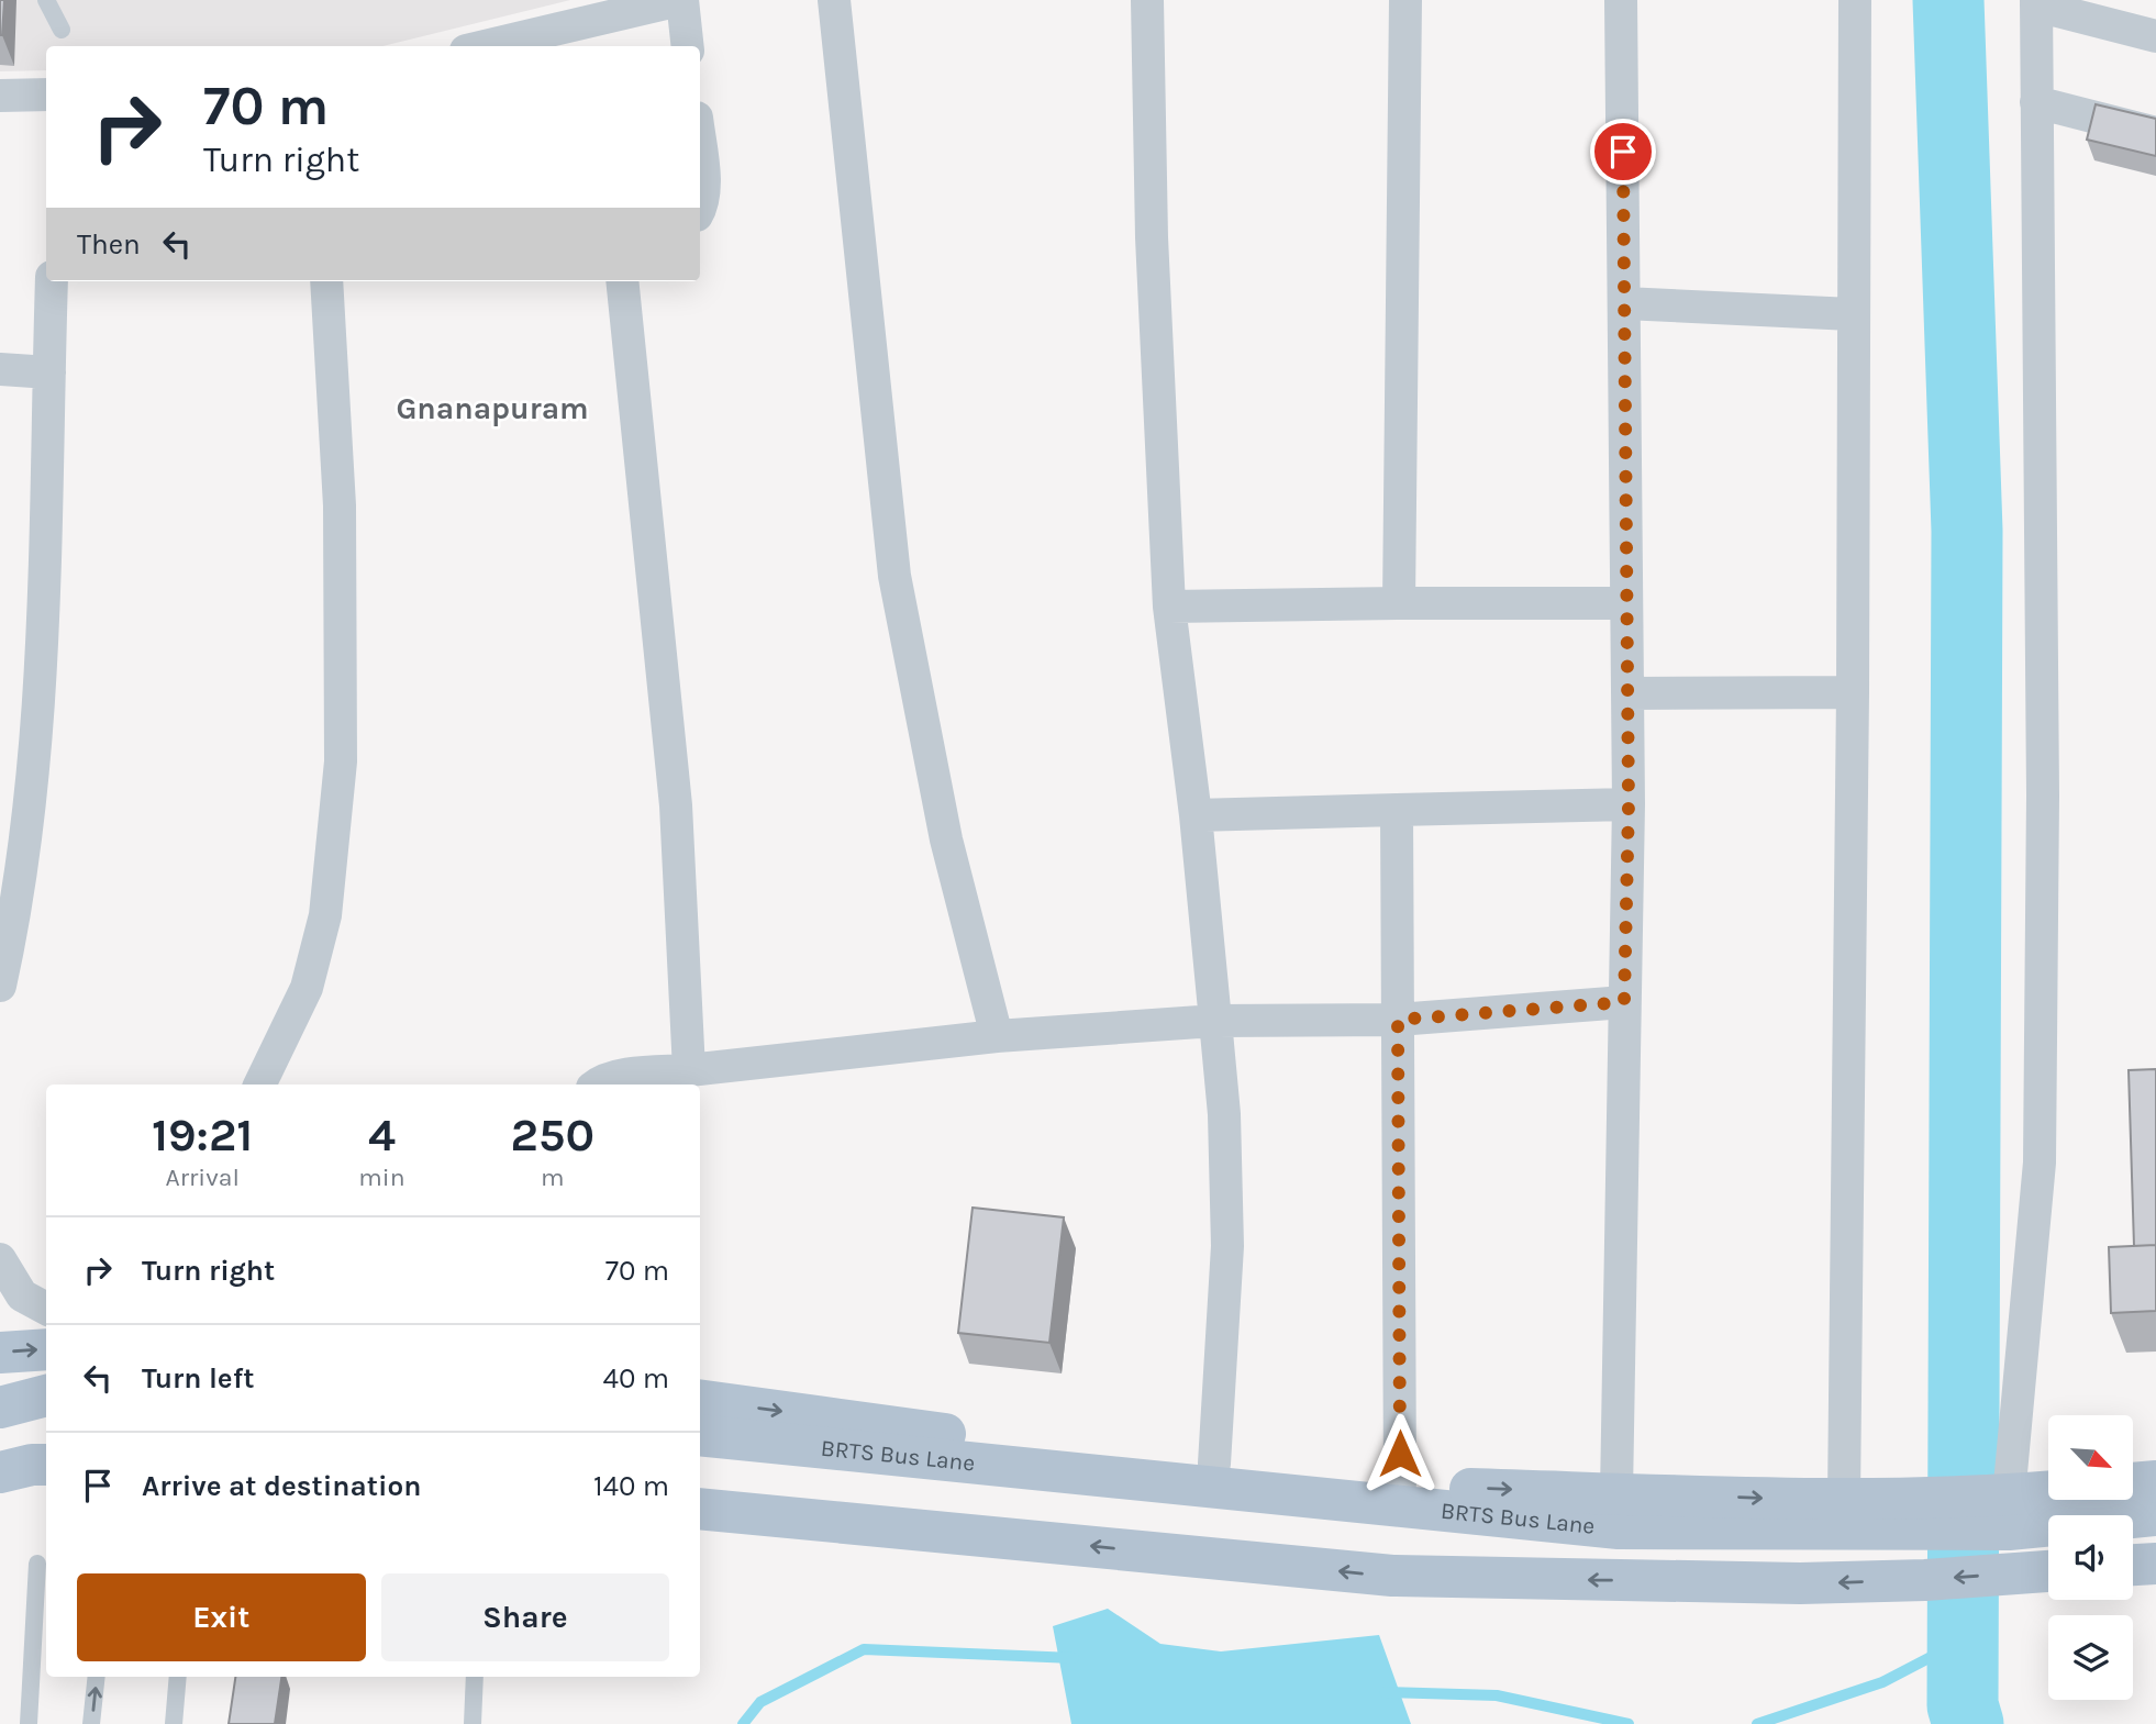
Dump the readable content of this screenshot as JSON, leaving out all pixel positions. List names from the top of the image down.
{
  "streets": {
    "main road": ["BRTS Bus Lane"]
  },
  "districts": ["Gnanapuram"],
  "north": "bottom right",
  "page": {
    "turn": ["70 m", "Turn right"],
    "then": "Then",
    "eta": [
      "19:21",
      "Arrival",
      "4",
      "min",
      "250",
      "m"
    ],
    "list": [
      {
        "name": "Turn right",
        "value": "70 m"
      },
      {
        "name": "Turn left",
        "value": "40 m"
      },
      {
        "name": "Arrive at destination",
        "value": "140 m"
      }
    ],
    "buttons": ["Exit", "Share"]
  }
}
